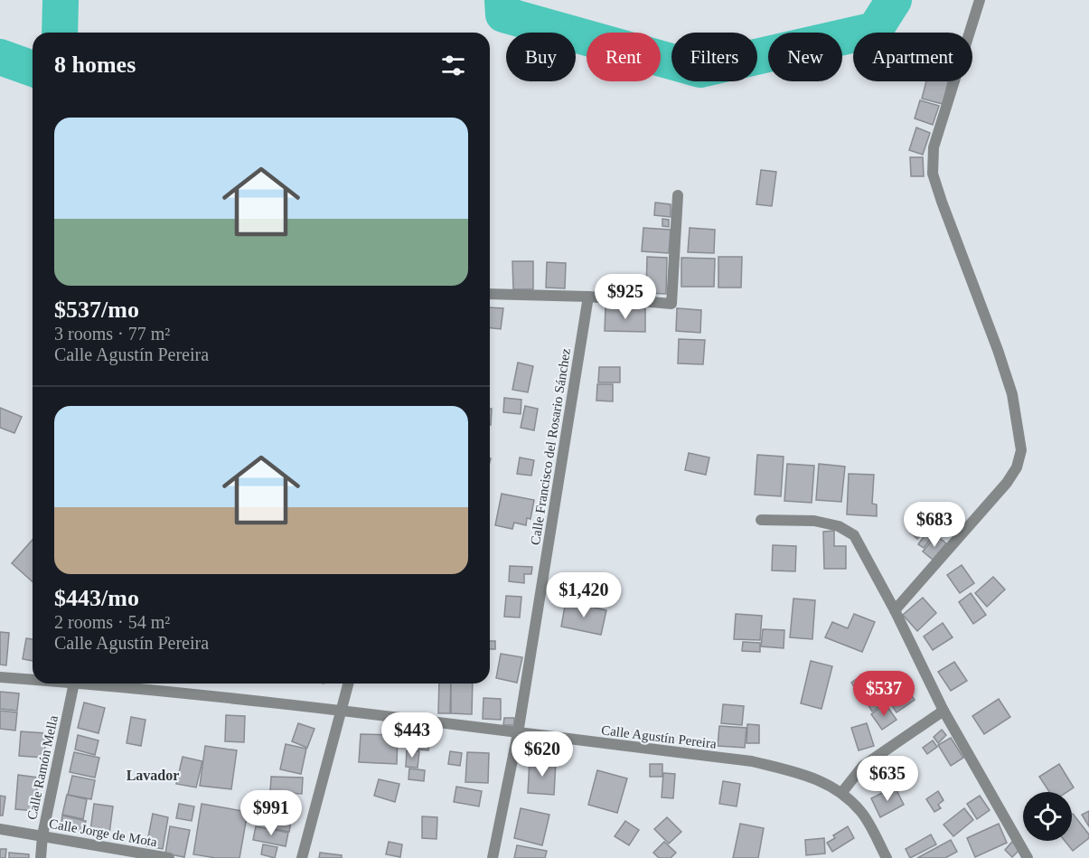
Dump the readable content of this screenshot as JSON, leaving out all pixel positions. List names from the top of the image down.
{
  "streets": {
    "street": [
      "Calle Francisco del Rosario Sánchez",
      "Calle Agustín Pereira",
      "Calle Ramón Mella",
      "Calle Jorge de Mota"
    ]
  },
  "crossings": [
    ["Calle Francisco del Rosario Sánchez", "Calle Agustín Pereira"],
    ["Calle Ramón Mella", "Calle Jorge de Mota"]
  ],
  "districts": ["Lavador"],
  "page": {
    "chip": [
      "Buy",
      "Rent",
      "Filters",
      "New",
      "Apartment"
    ],
    "heading": "8 homes",
    "list": [
      {
        "name": "$537/mo",
        "note": "3 rooms · 77 m² · Calle Agustín Pereira"
      },
      {
        "name": "$443/mo",
        "note": "2 rooms · 54 m² · Calle Agustín Pereira"
      }
    ],
    "price": [
      "$925",
      "$683",
      "$1,420",
      "$537",
      "$443",
      "$620",
      "$635",
      "$991"
    ]
  }
}
